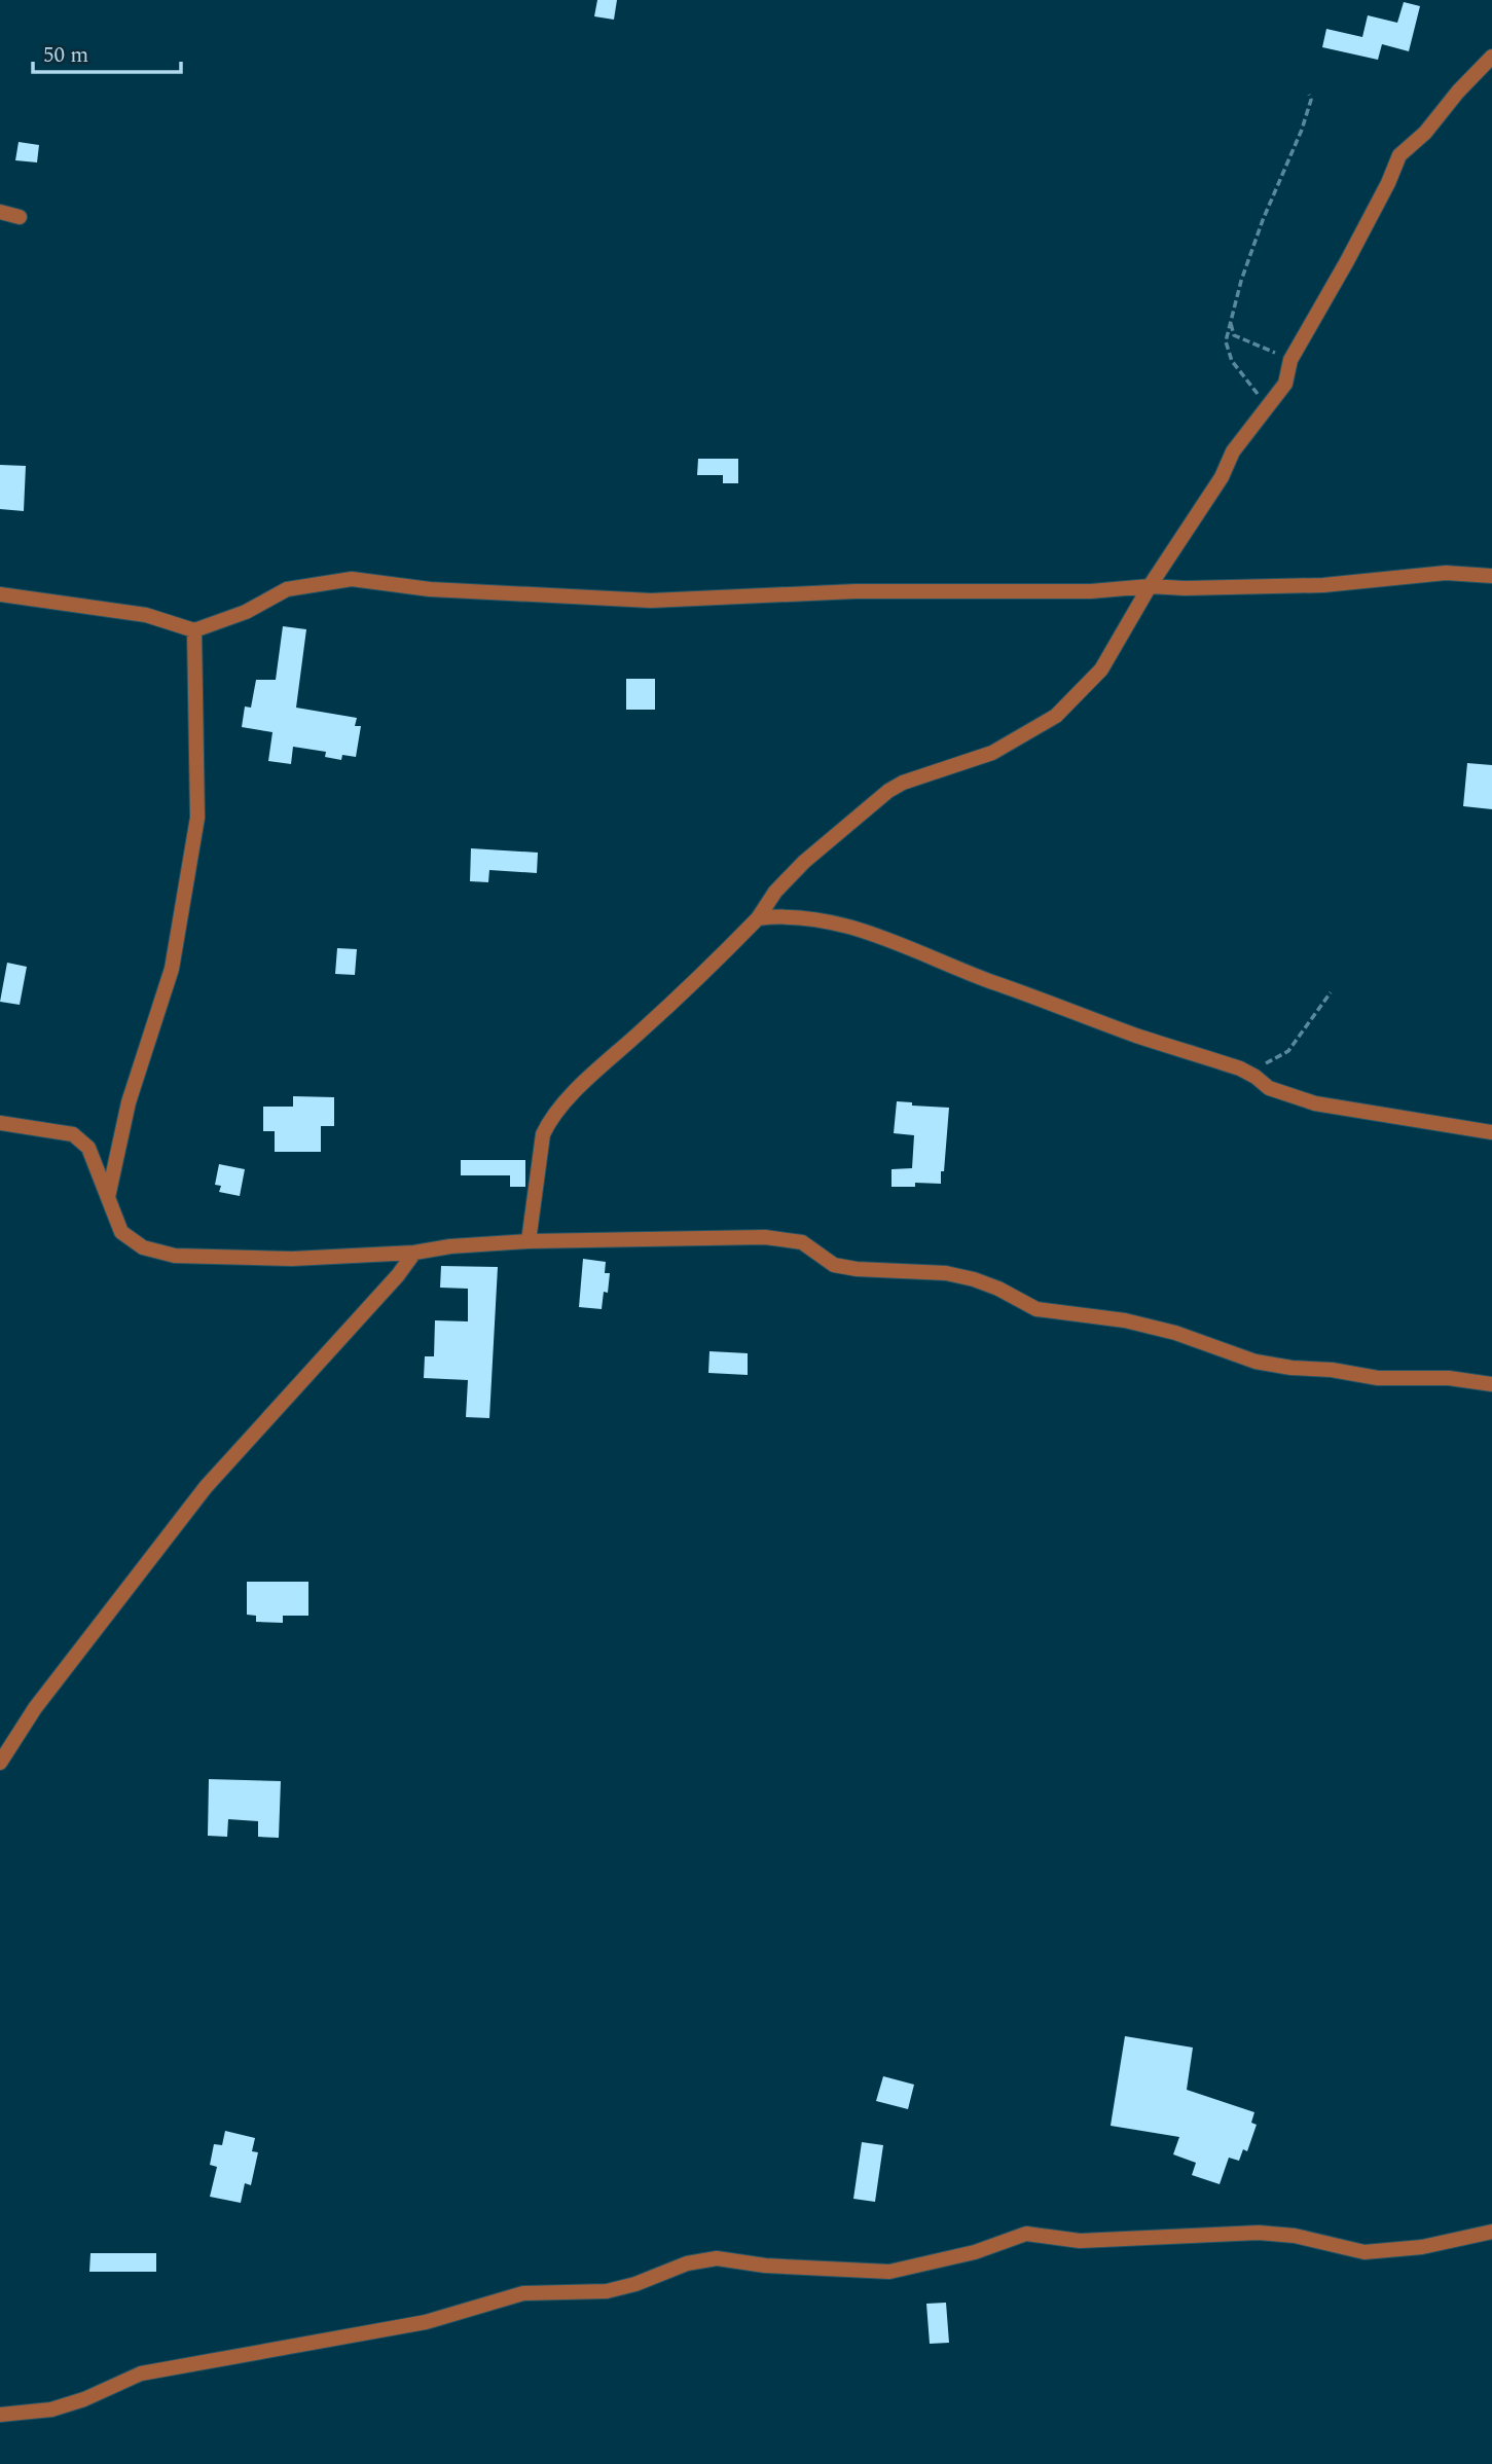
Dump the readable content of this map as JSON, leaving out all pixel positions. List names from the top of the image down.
{
  "scale_bar": "50 m"
}
